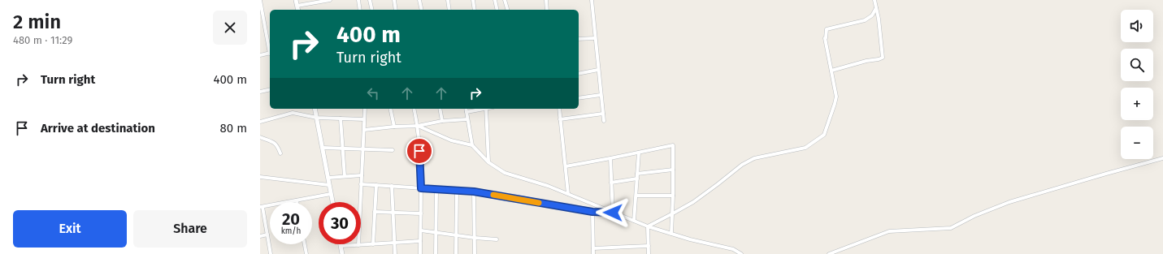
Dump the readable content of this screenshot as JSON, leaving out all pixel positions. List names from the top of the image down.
{
  "page": {
    "heading": ["2 min", "480 m · 11:29"],
    "map_buttons": ["+", "−"],
    "turn": ["400 m", "Turn right"],
    "list": [
      {
        "name": "Turn right",
        "value": "400 m"
      },
      {
        "name": "Arrive at destination",
        "value": "80 m"
      }
    ],
    "speed": "20 km/h",
    "limit": "30",
    "buttons": ["Exit", "Share"]
  }
}
